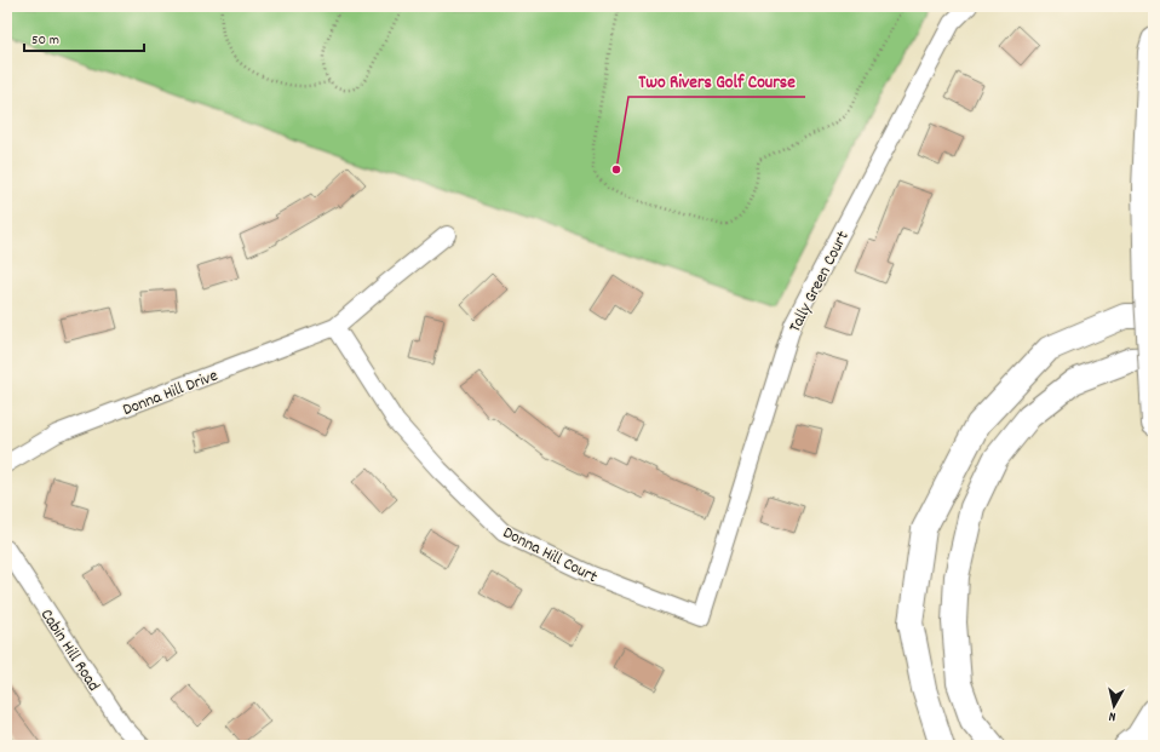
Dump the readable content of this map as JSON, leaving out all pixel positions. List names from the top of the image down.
{
  "streets": {
    "street": [
      "Tally Green Court",
      "Donna Hill Drive",
      "Donna Hill Court",
      "Cabin Hill Road"
    ]
  },
  "crossings": [
    ["Tally Green Court", "Donna Hill Court"],
    ["Donna Hill Drive", "Donna Hill Court"]
  ],
  "places": ["Two Rivers Golf Course"],
  "scale_bar": "50 m",
  "north": "bottom"
}
